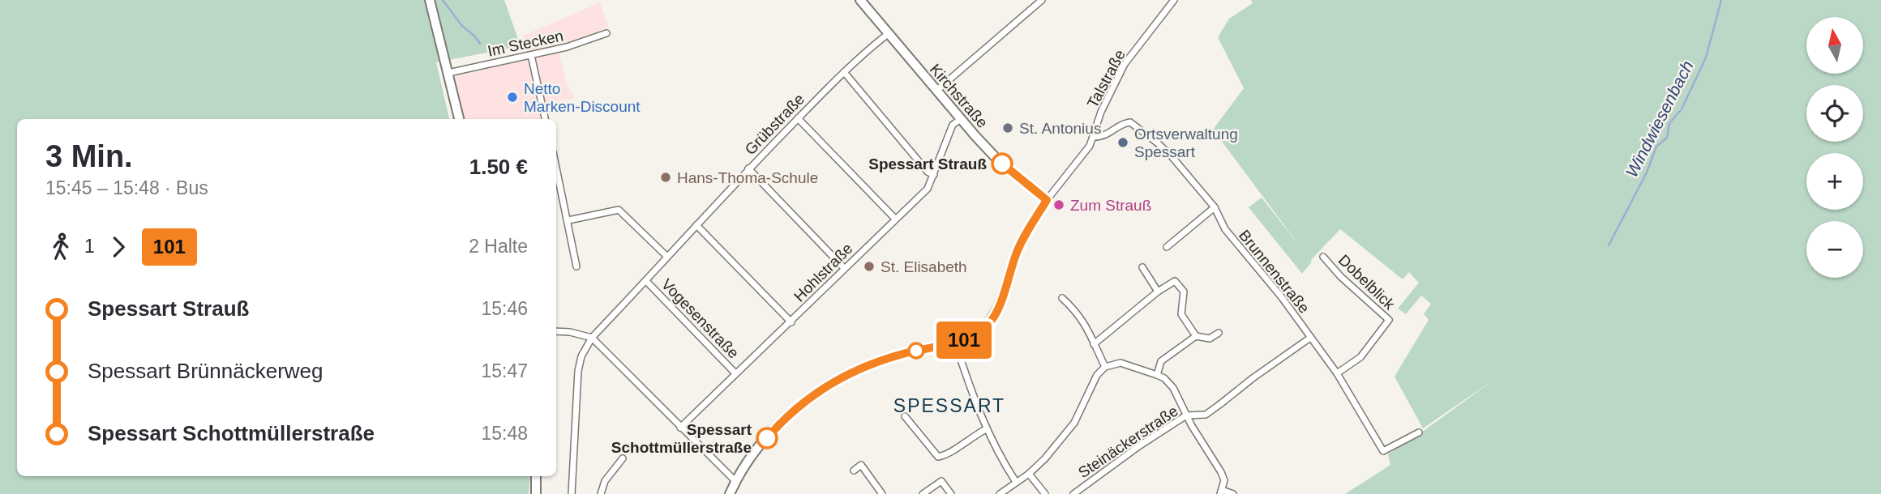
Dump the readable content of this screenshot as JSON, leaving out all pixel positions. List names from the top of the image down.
{
  "streets": {
    "street": [
      "Im Stecken",
      "Talstraße",
      "Kirchstraße",
      "Grübstraße",
      "Brunnenstraße",
      "Hohlstraße",
      "Dobelblick",
      "Vogesenstraße",
      "Steinäckerstraße"
    ]
  },
  "crossings": [
    ["Talstraße", "Kirchstraße"],
    ["Talstraße", "Brunnenstraße"],
    ["Kirchstraße", "Grübstraße"],
    ["Kirchstraße", "Hohlstraße"],
    ["Grübstraße", "Vogesenstraße"],
    ["Brunnenstraße", "Dobelblick"],
    ["Brunnenstraße", "Steinäckerstraße"],
    ["Hohlstraße", "Vogesenstraße"]
  ],
  "districts": ["SPESSART"],
  "water": ["Windwiesenbach"],
  "places": [
    "Netto Marken-Discount",
    "St. Antonius",
    "Ortsverwaltung Spessart",
    "Spessart Strauß",
    "Hans-Thoma-Schule",
    "Zum Strauß",
    "St. Elisabeth",
    "Spessart Schottmüllerstraße"
  ],
  "lines": ["bus line 101"],
  "north": "top",
  "page": {
    "on_map": "101",
    "map_buttons": ["+", "−"],
    "heading": ["3 Min.", "15:45 – 15:48 · Bus", "1.50 €"],
    "legs": ["1", "101", "2 Halte"],
    "list": [
      {
        "name": "Spessart Strauß",
        "value": "15:46"
      },
      {
        "name": "Spessart Brünnäckerweg",
        "value": "15:47"
      },
      {
        "name": "Spessart Schottmüllerstraße",
        "value": "15:48"
      }
    ]
  }
}
